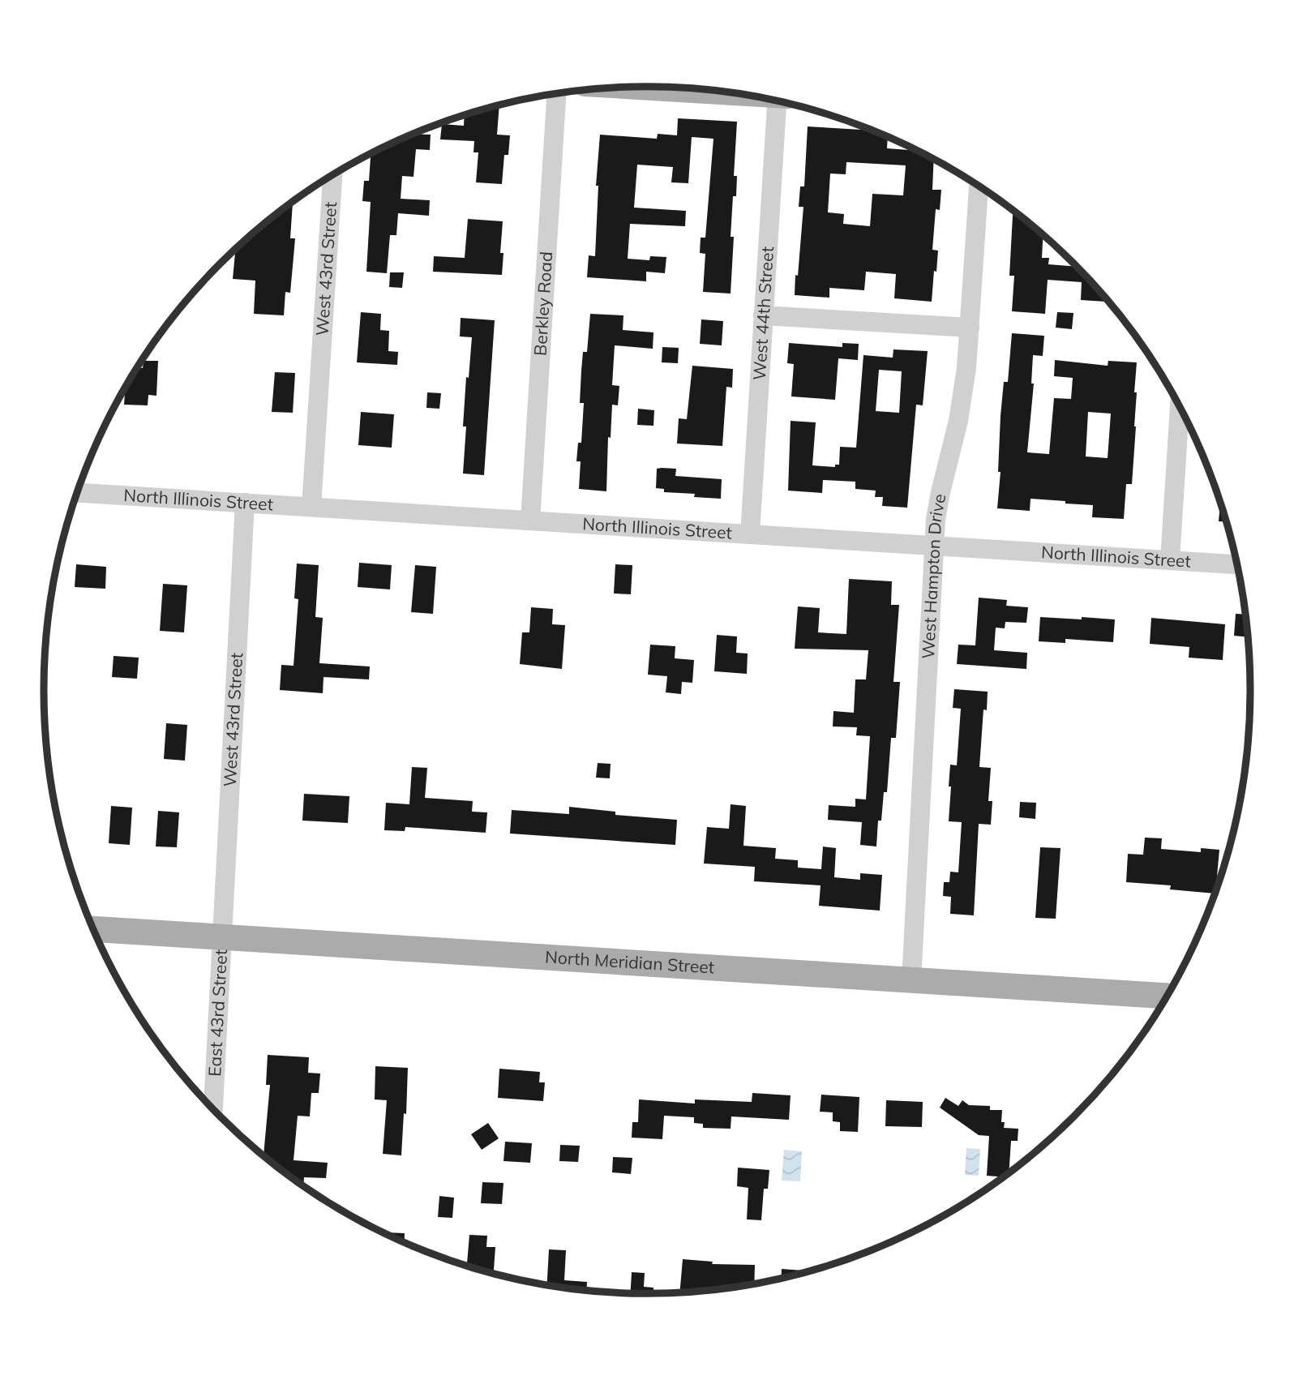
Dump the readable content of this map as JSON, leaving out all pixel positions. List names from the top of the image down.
{
  "streets": {
    "main road": ["North Meridian Street"],
    "street": [
      "West 43rd Street",
      "Berkley Road",
      "West 44th Street",
      "North Illinois Street",
      "West Hampton Drive",
      "East 43rd Street"
    ]
  },
  "crossings": [
    ["West 43rd Street", "North Illinois Street"],
    ["West 43rd Street", "North Meridian Street"],
    ["West 43rd Street", "East 43rd Street"],
    ["Berkley Road", "North Illinois Street"],
    ["West 44th Street", "North Illinois Street"],
    ["North Illinois Street", "West Hampton Drive"],
    ["West Hampton Drive", "North Meridian Street"],
    ["North Meridian Street", "East 43rd Street"]
  ]
}
